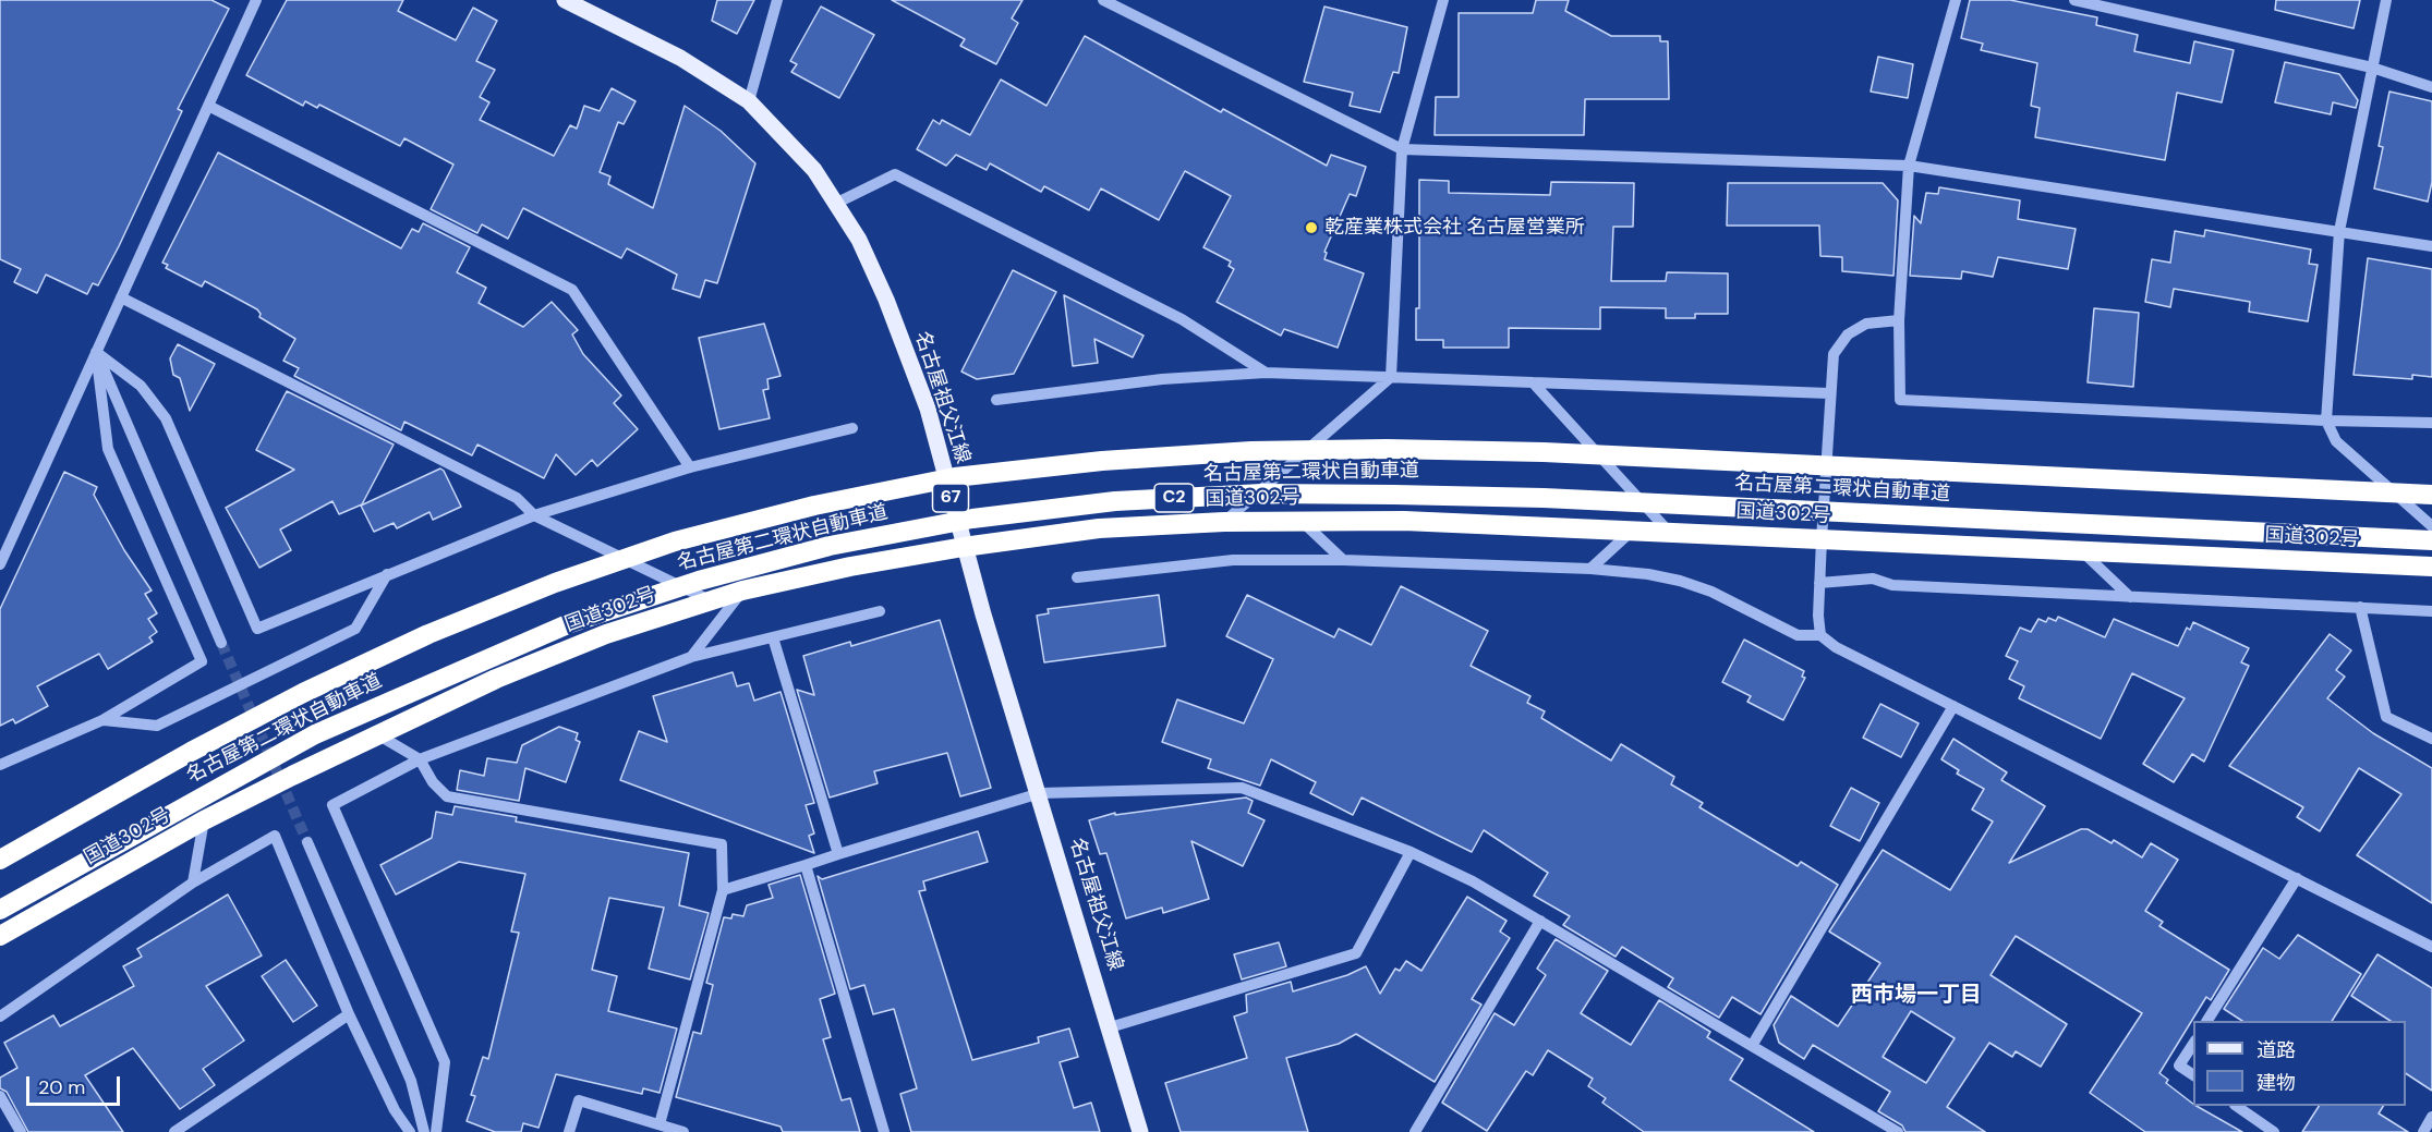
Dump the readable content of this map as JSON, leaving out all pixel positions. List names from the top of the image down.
{
  "streets": {
    "highway": ["名古屋第二環状自動車道", "C2", "国道302号"],
    "main road": ["名古屋祖父江線", "67"]
  },
  "crossings": [
    ["名古屋祖父江線", "国道302号"]
  ],
  "districts": ["西市場一丁目"],
  "places": ["乾産業株式会社 名古屋営業所"],
  "legend": ["道路", "建物"],
  "scale_bar": "20 m"
}
